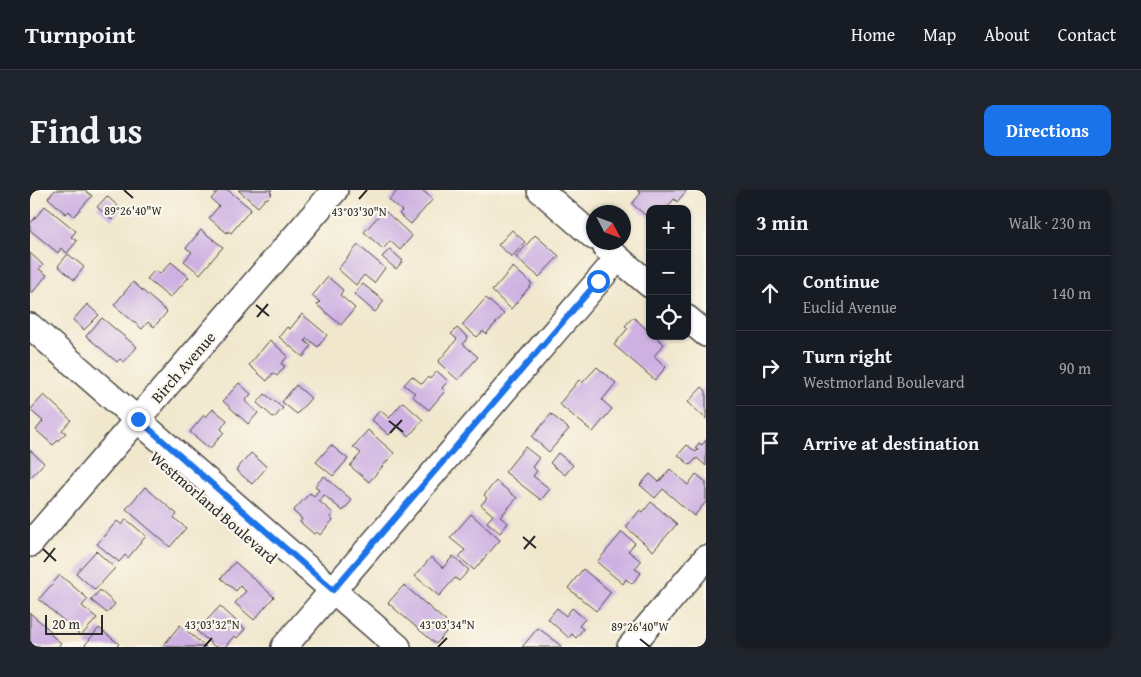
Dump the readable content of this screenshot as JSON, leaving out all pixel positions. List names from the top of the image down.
{
  "streets": {
    "street": ["Birch Avenue", "Westmorland Boulevard"]
  },
  "crossings": [
    ["Birch Avenue", "Westmorland Boulevard"]
  ],
  "scale_bar": "20 m",
  "north": "bottom right",
  "page": {
    "header": "Turnpoint",
    "nav": [
      "Home",
      "Map",
      "About",
      "Contact"
    ],
    "title": "Find us",
    "buttons": "Directions",
    "heading": ["3 min", "Walk · 230 m"],
    "map_buttons": ["+", "−"],
    "list": [
      ["Continue", "Euclid Avenue", "140 m"],
      ["Turn right", "Westmorland Boulevard", "90 m"],
      "Arrive at destination"
    ],
    "scale": "20 m"
  },
  "coordinates": [
    "89°26'40\"W",
    "43°03'30\"N",
    "43°03'32\"N",
    "43°03'34\"N"
  ]
}
